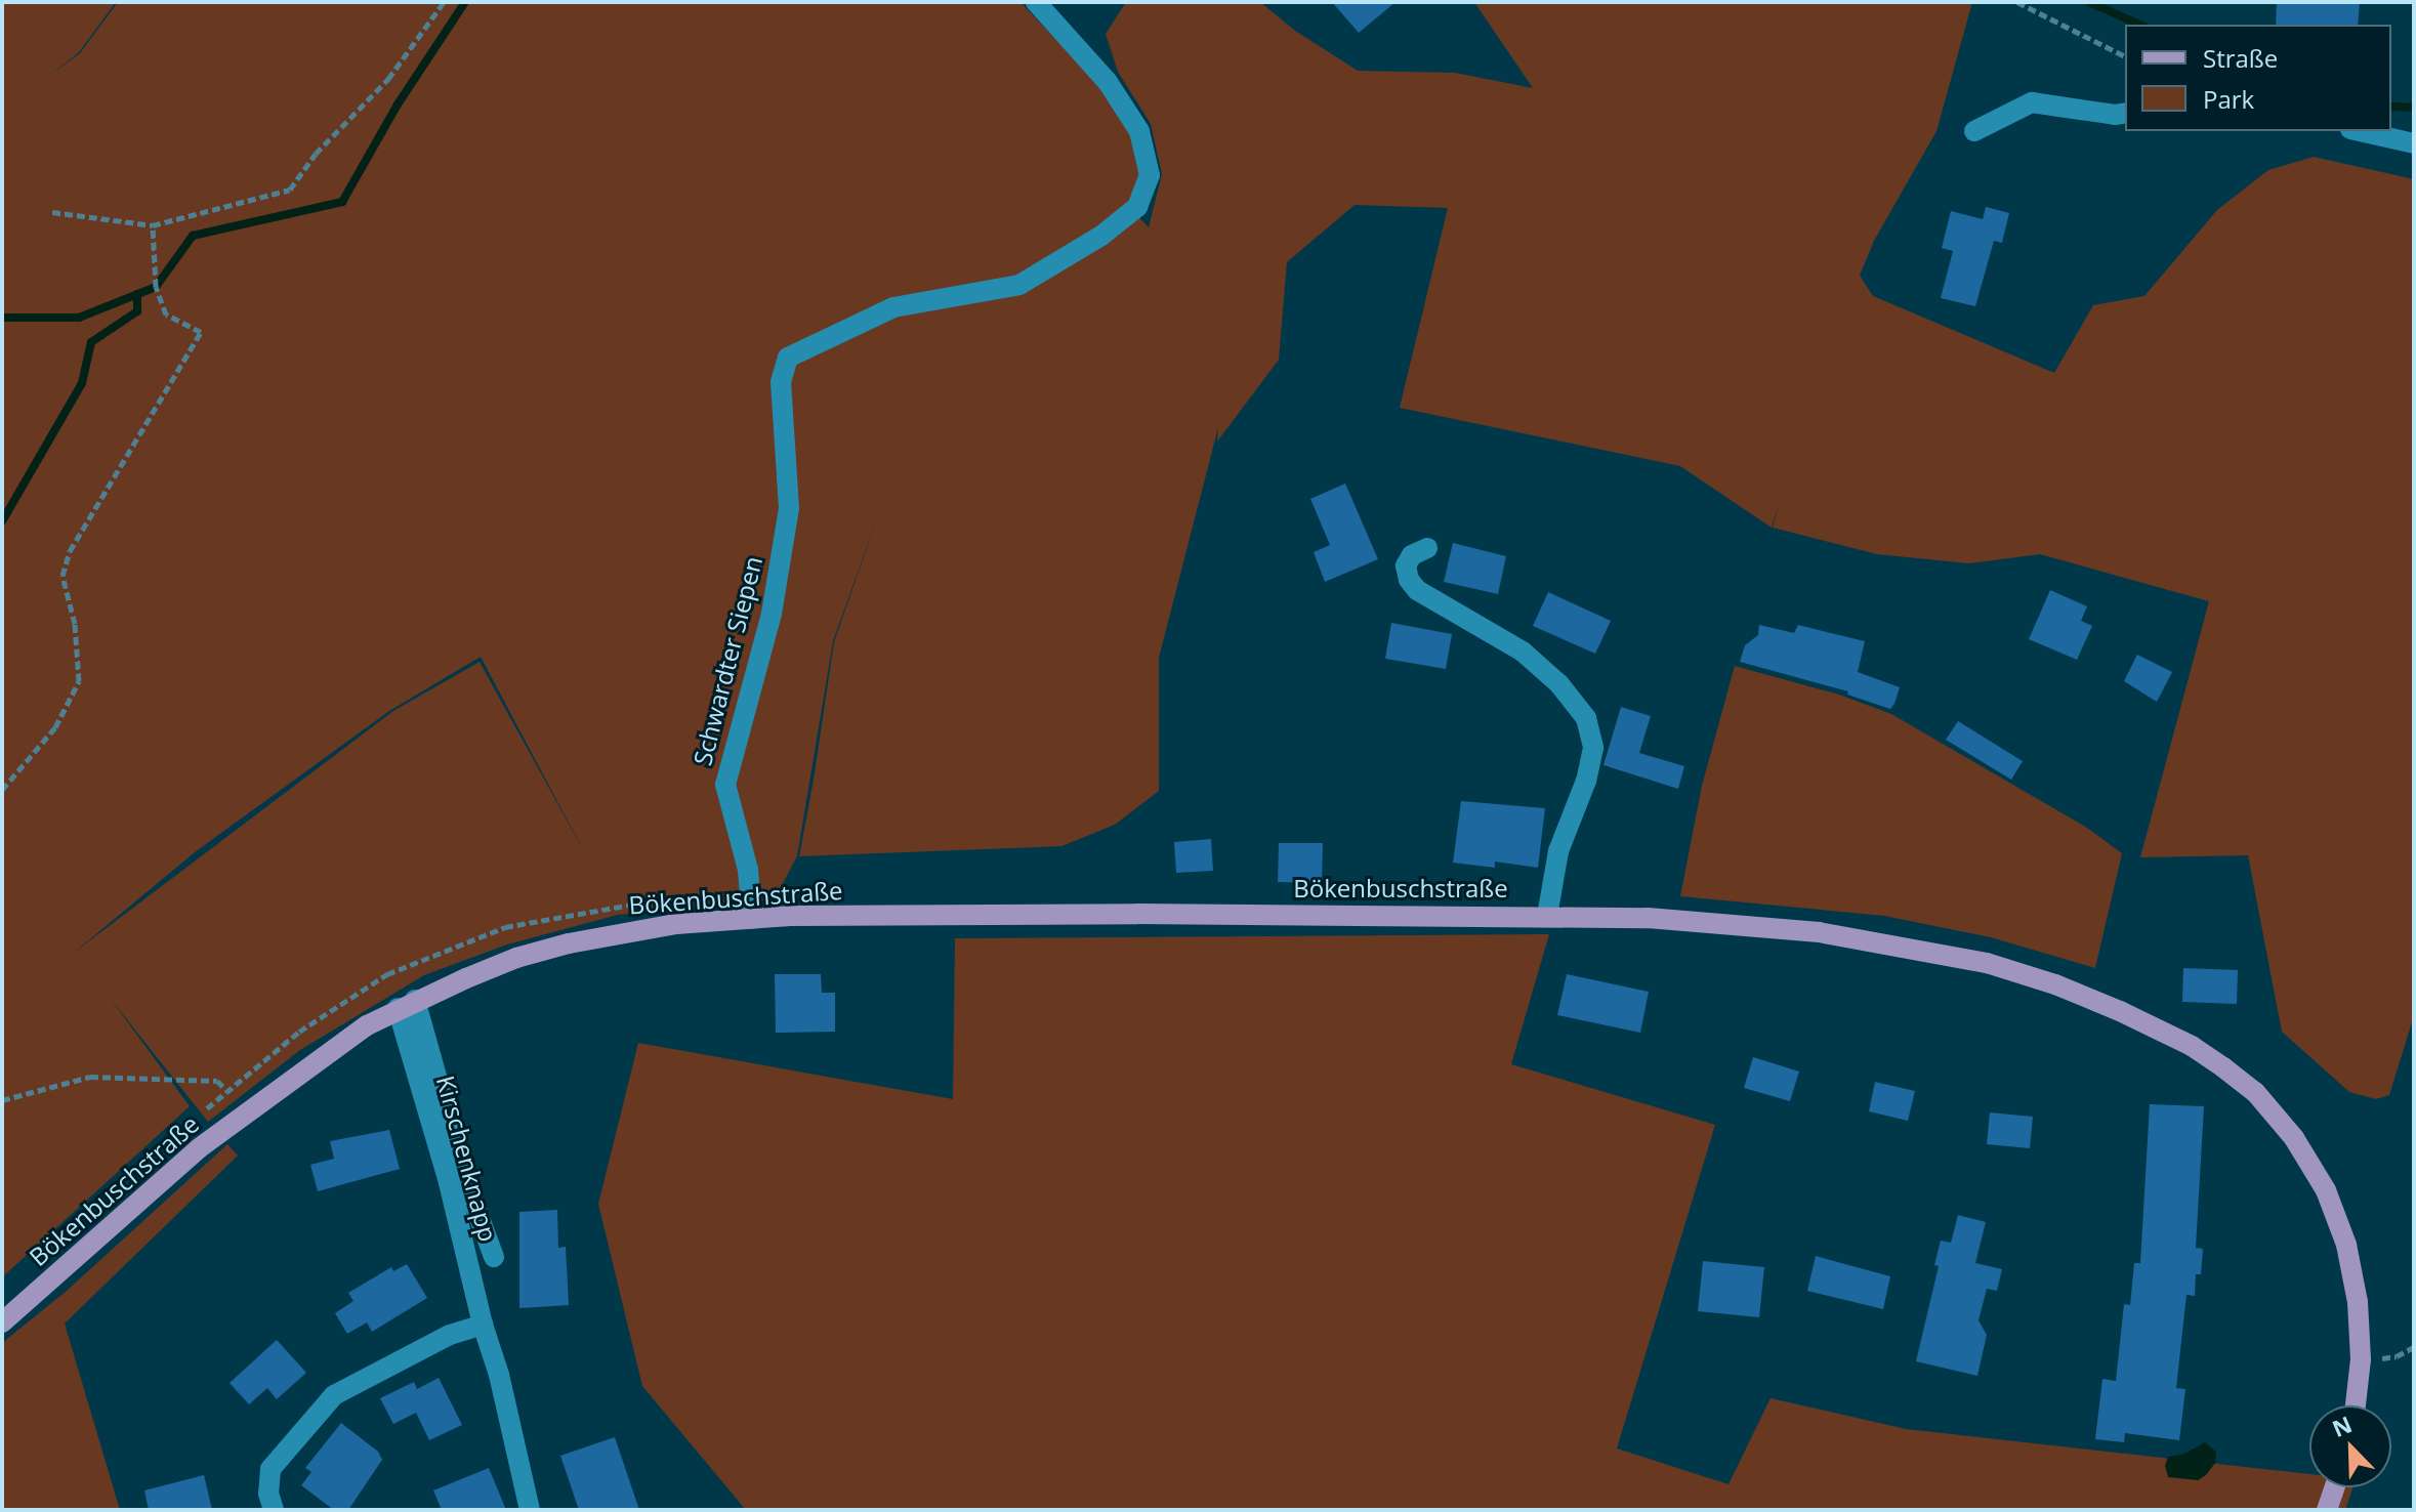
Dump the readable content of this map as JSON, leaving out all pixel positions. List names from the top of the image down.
{
  "streets": {
    "main road": ["Bökenbuschstraße"],
    "street": ["Schwardter Siepen", "Kirschenknapp"]
  },
  "crossings": [
    ["Schwardter Siepen", "Bökenbuschstraße"],
    ["Bökenbuschstraße", "Kirschenknapp"]
  ],
  "legend": ["Straße", "Park"],
  "north": "top left"
}
